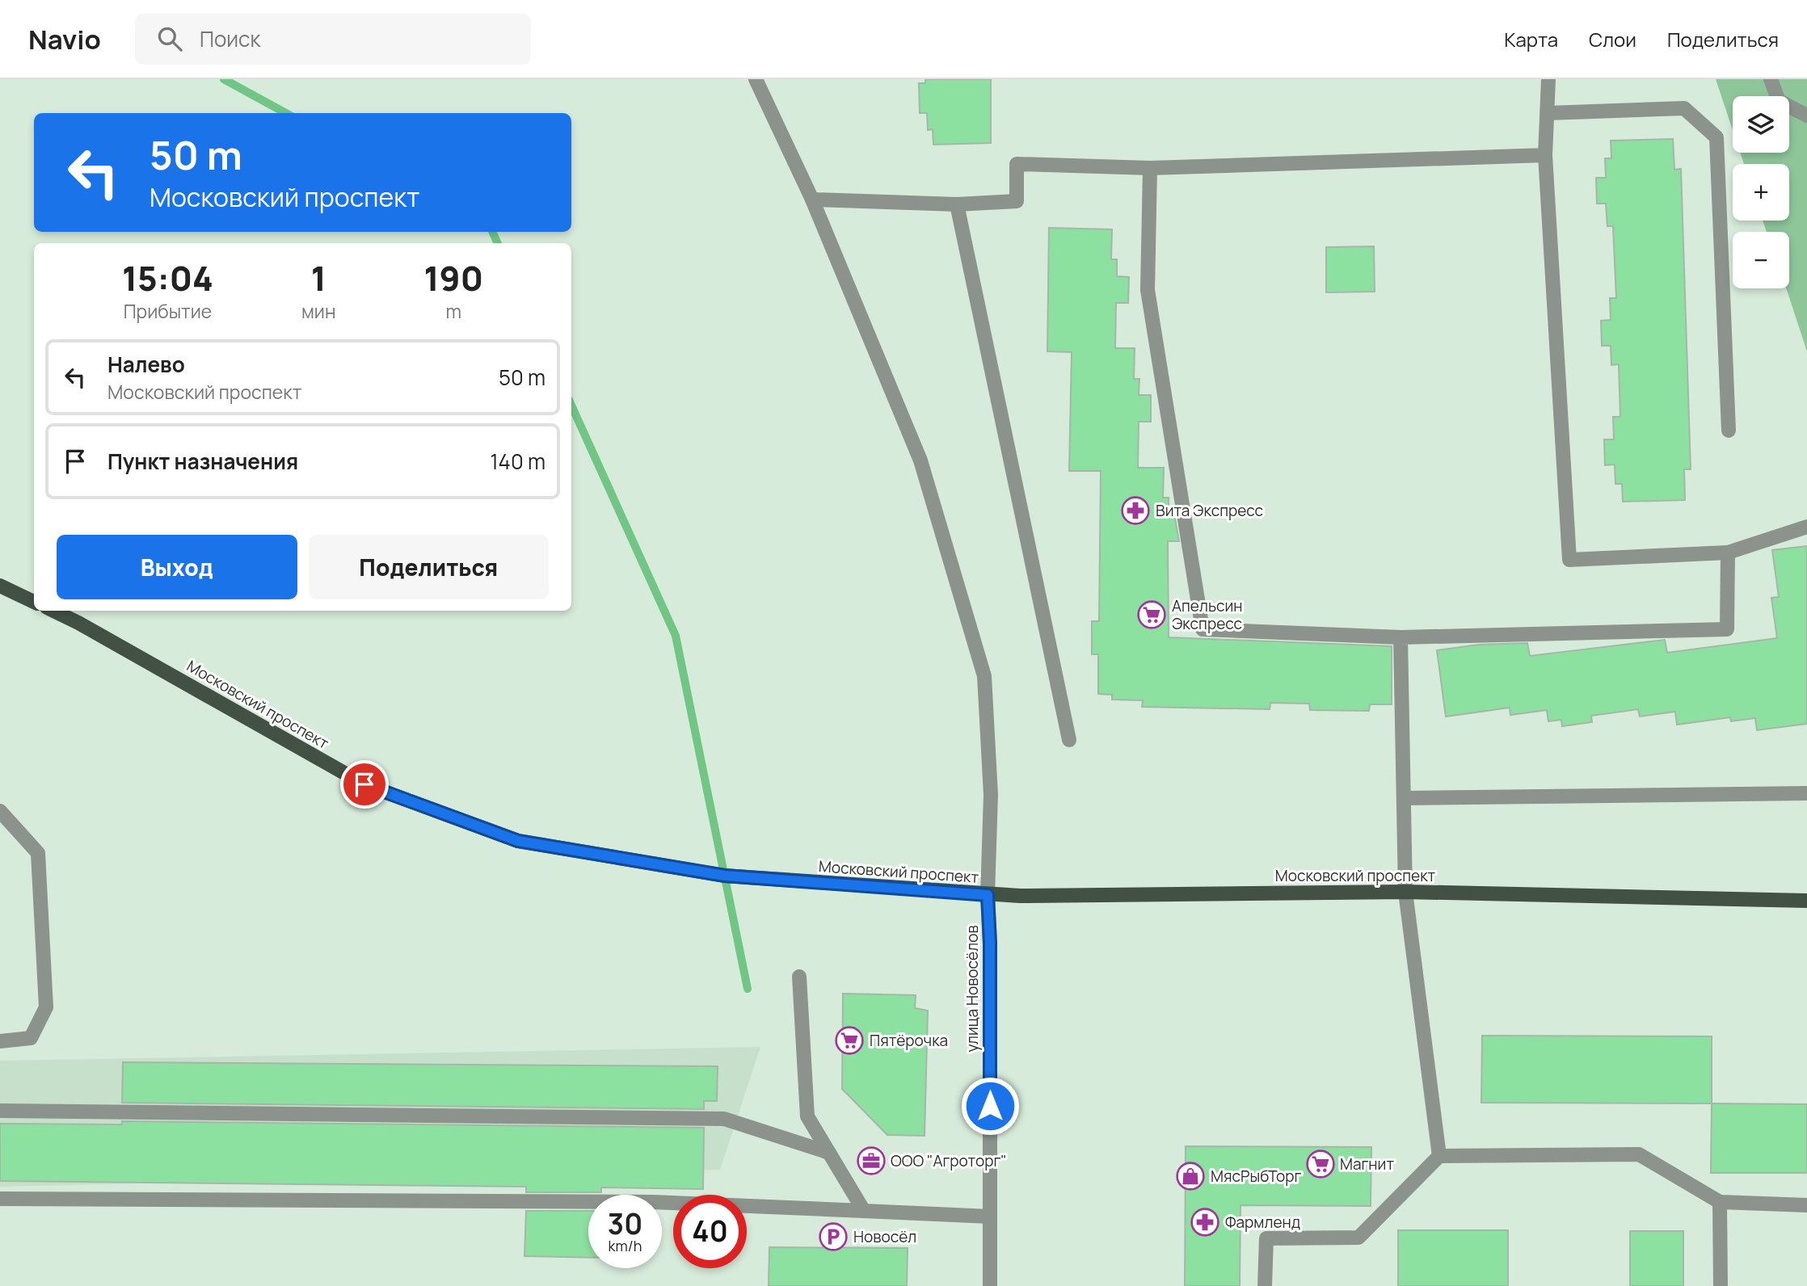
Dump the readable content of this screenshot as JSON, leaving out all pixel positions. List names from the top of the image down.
{
  "streets": {
    "main road": ["Московский проспект"],
    "street": ["улица Новосёлов"]
  },
  "crossings": [
    ["Московский проспект", "улица Новосёлов"]
  ],
  "places": {
    "pharmacy": ["Вита Экспресс", "Фармленд"],
    "supermarket": ["Апельсин Экспресс", "Пятёрочка", "Магнит"],
    "office": ["ООО \"Агроторг\""],
    "shop": ["МясРыбТорг"],
    "parking": ["Новосёл"]
  },
  "page": {
    "header": "Navio",
    "search": "Поиск",
    "nav": ["Карта", "Слои", "Поделиться"],
    "map_buttons": ["+", "−"],
    "turn": ["50 m", "Московский проспект"],
    "eta": [
      "15:04",
      "Прибытие",
      "1",
      "мин",
      "190",
      "m"
    ],
    "list": [
      {
        "name": "Налево",
        "note": "Московский проспект",
        "value": "50 m"
      },
      {
        "name": "Пункт назначения",
        "value": "140 m"
      }
    ],
    "buttons": ["Выход", "Поделиться"],
    "speed": "30 km/h",
    "limit": "40"
  }
}
